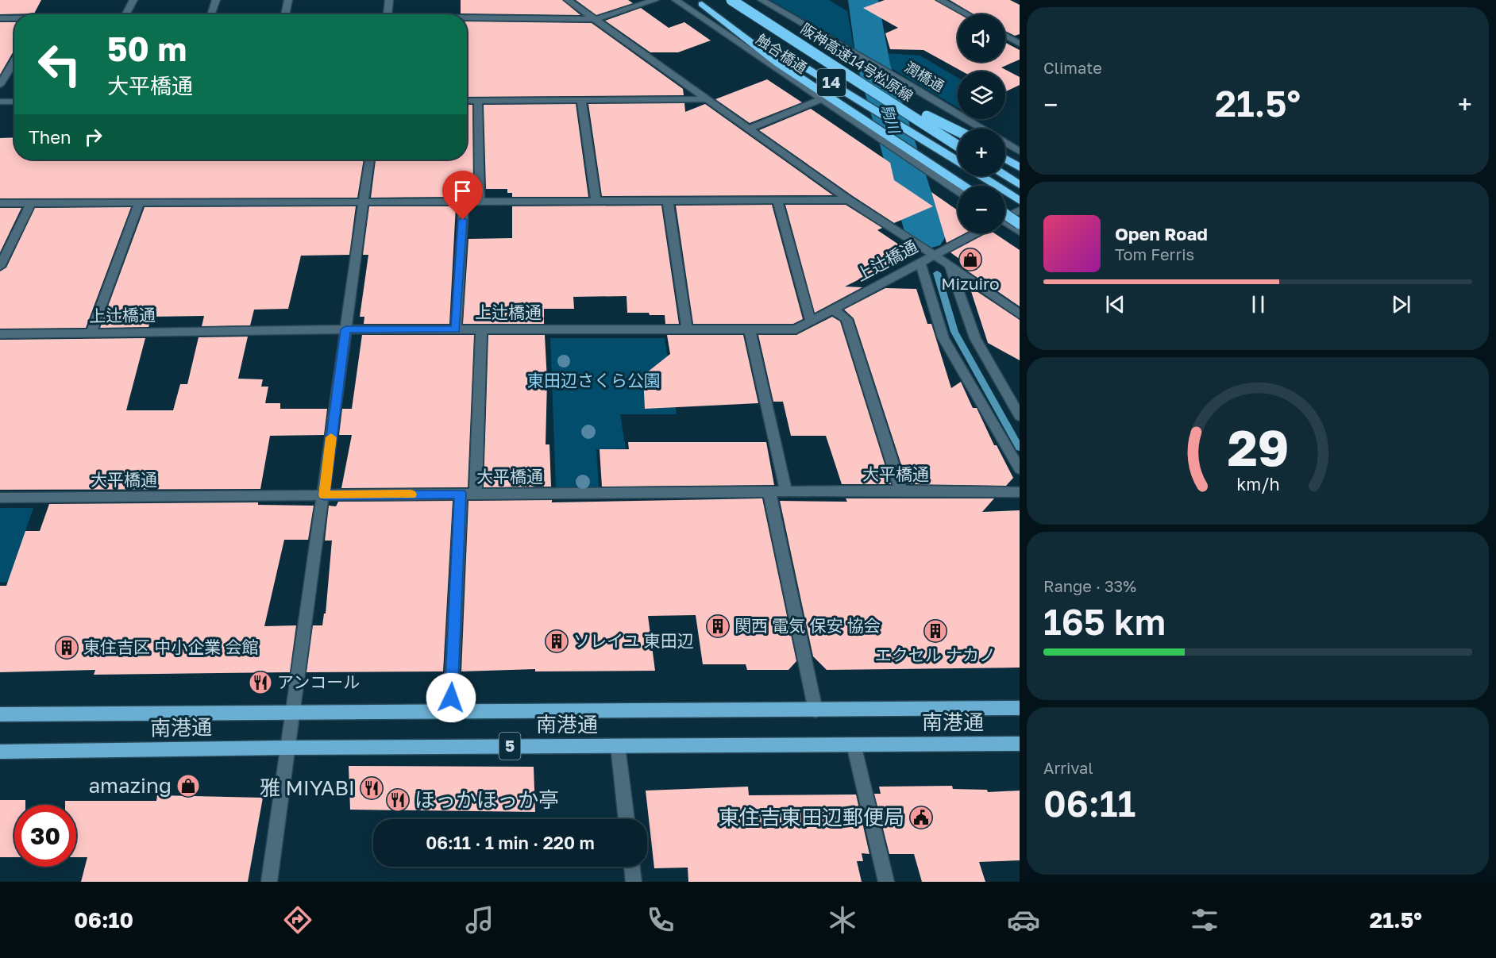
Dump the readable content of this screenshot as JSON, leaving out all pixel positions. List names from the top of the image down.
{
  "streets": {
    "highway": ["阪神高速14号松原線", "14"],
    "main road": ["南港通", "5"],
    "street": [
      "触合橋通",
      "潤橋通",
      "上辻橋通",
      "大平橋通"
    ]
  },
  "water": ["駒川"],
  "parks": ["東田辺さくら公園"],
  "places": {
    "shop": ["Mizuiro", "amazing"],
    "building": [
      "関西 電気 保安 協会",
      "エクセル ナカノ",
      "ソレイユ 東田辺",
      "東住吉区 中小企業 会館"
    ],
    "restaurant": ["アンコール", "雅 MIYABI", "ほっかほっか亭"],
    "public building": ["東住吉東田辺郵便局"]
  },
  "page": {
    "tile": [
      "Climate",
      ["Range · 33%", "165 km"],
      ["Arrival", "06:11"]
    ],
    "map_buttons": ["+", "−"],
    "turn": ["50 m", "大平橋通"],
    "heat": ["−", "21.5°", "+"],
    "then": "Then",
    "song": ["Open Road", "Tom Ferris"],
    "limit": "30",
    "trip": "06:11 · 1 min · 220 m",
    "tabs": ["06:10", "21.5°"],
    "gauge": ["29", "km/h"]
  }
}
